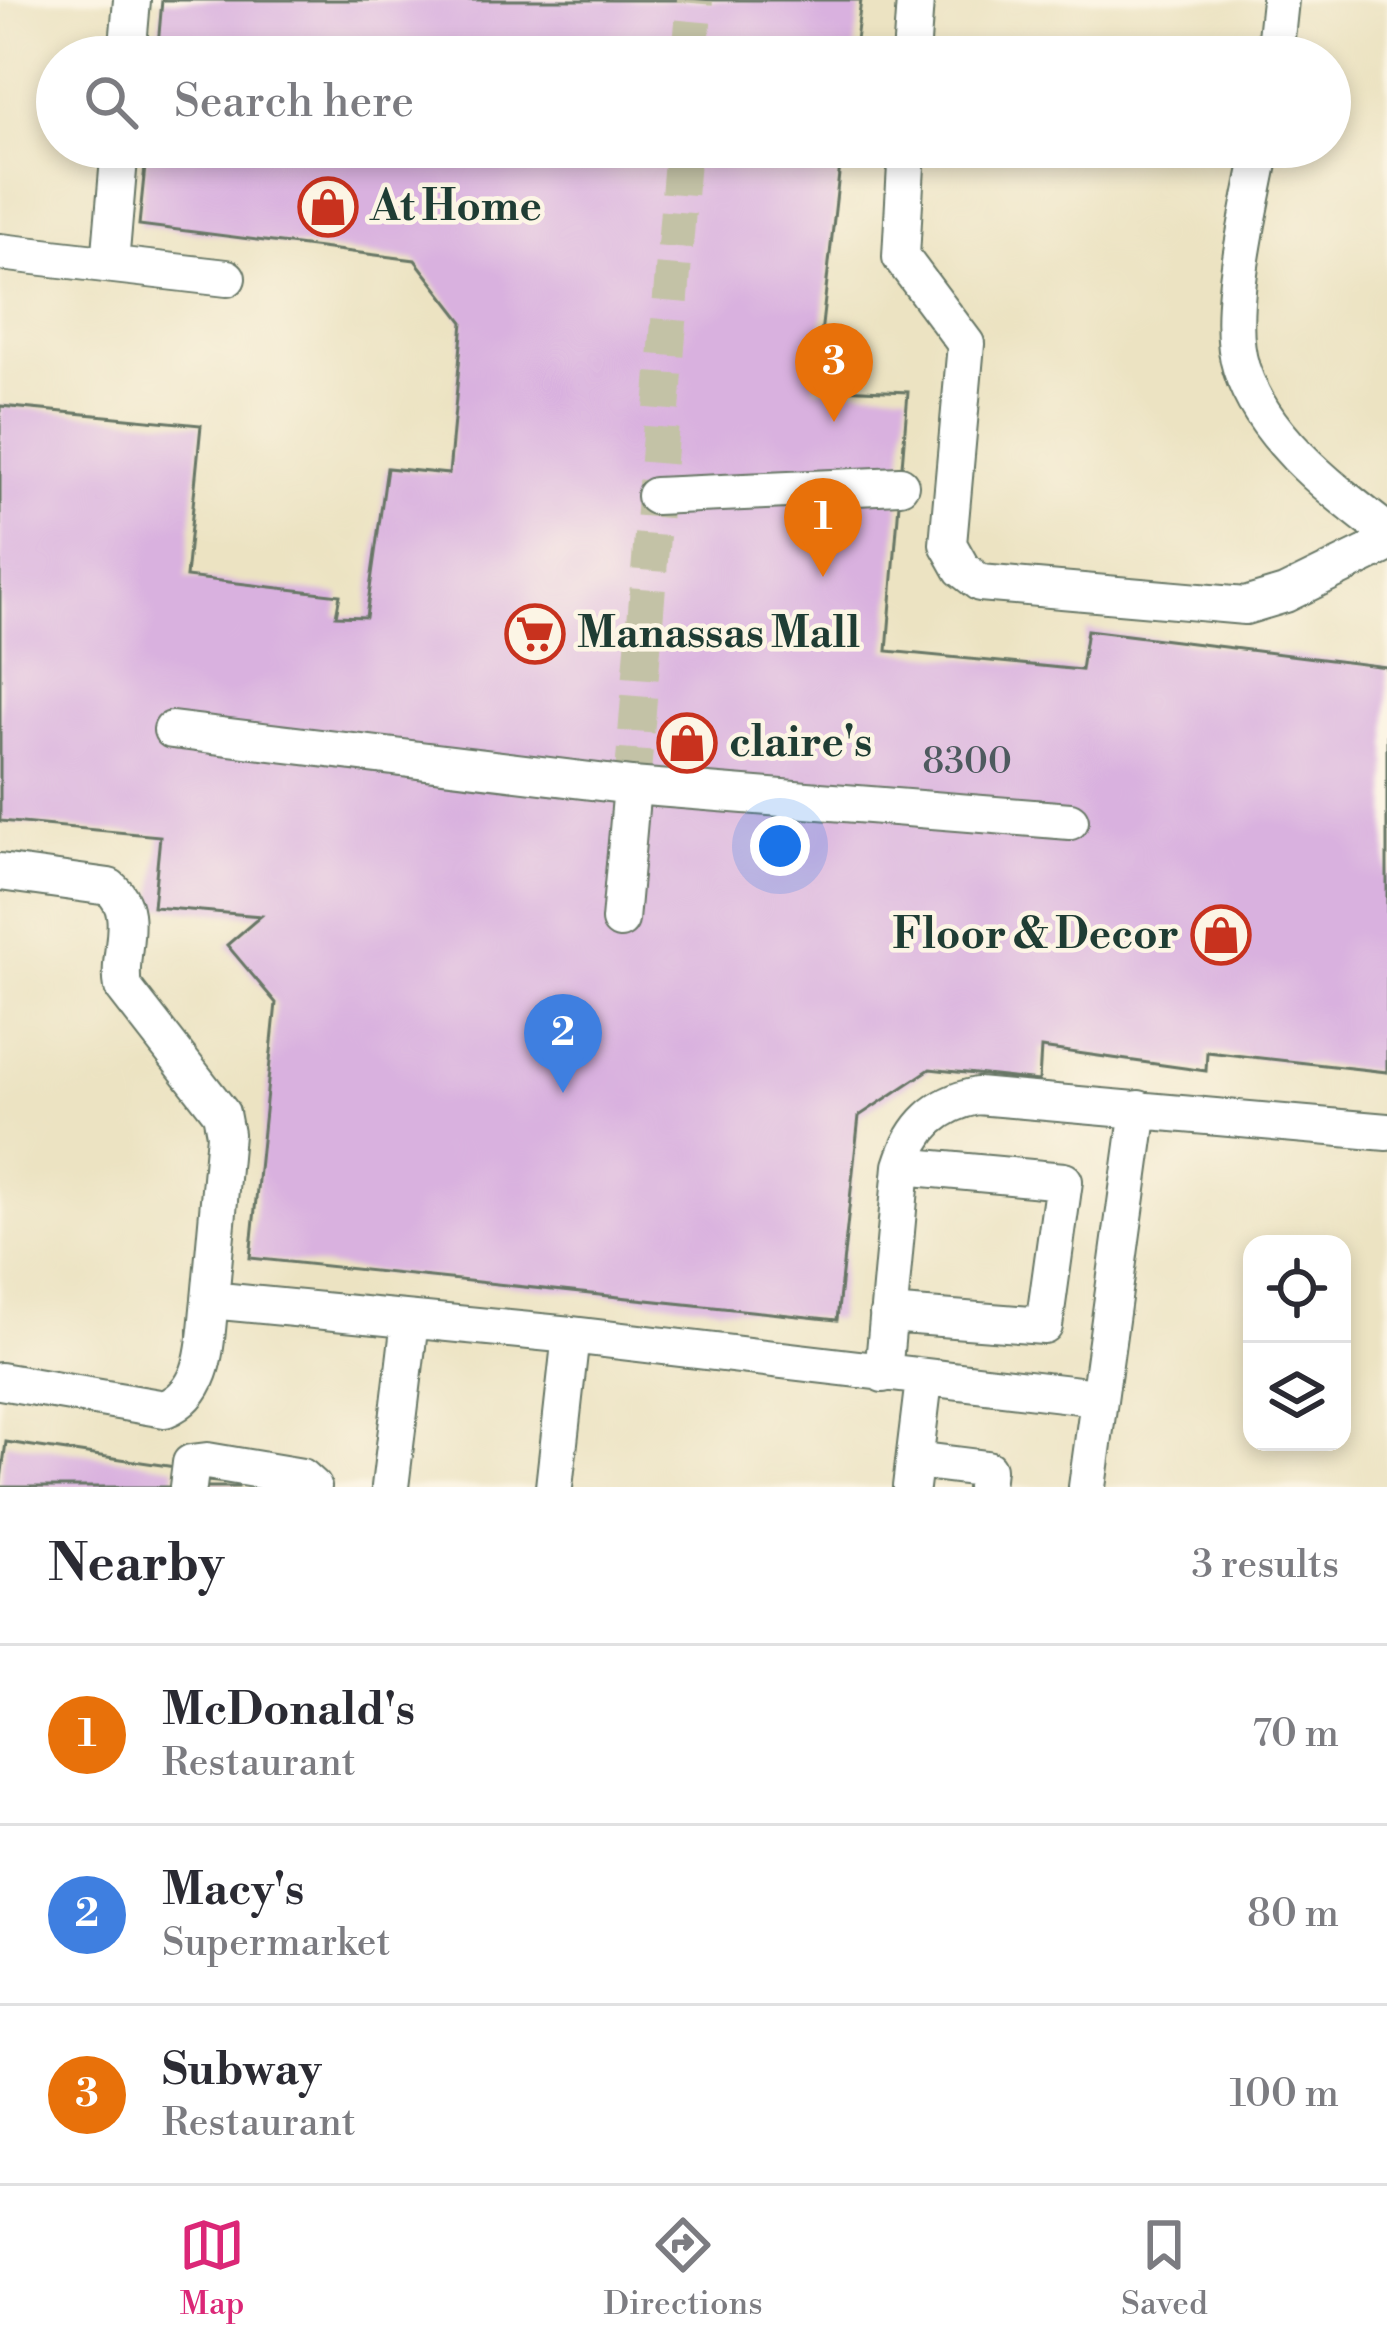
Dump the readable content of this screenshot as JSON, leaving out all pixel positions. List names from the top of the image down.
{
  "places": {
    "shop": ["At Home", "claire's", "Floor & Decor"],
    "supermarket": ["Manassas Mall"]
  },
  "house_numbers": ["8300"],
  "page": {
    "search": "Search here",
    "pins": ["3", "1", "2"],
    "heading": ["Nearby", "3 results"],
    "list": [
      {
        "mark": "1",
        "name": "McDonald's",
        "note": "Restaurant",
        "value": "70 m"
      },
      {
        "mark": "2",
        "name": "Macy's",
        "note": "Supermarket",
        "value": "80 m"
      },
      {
        "mark": "3",
        "name": "Subway",
        "note": "Restaurant",
        "value": "100 m"
      }
    ],
    "nav": ["Map", "Directions", "Saved"]
  }
}
